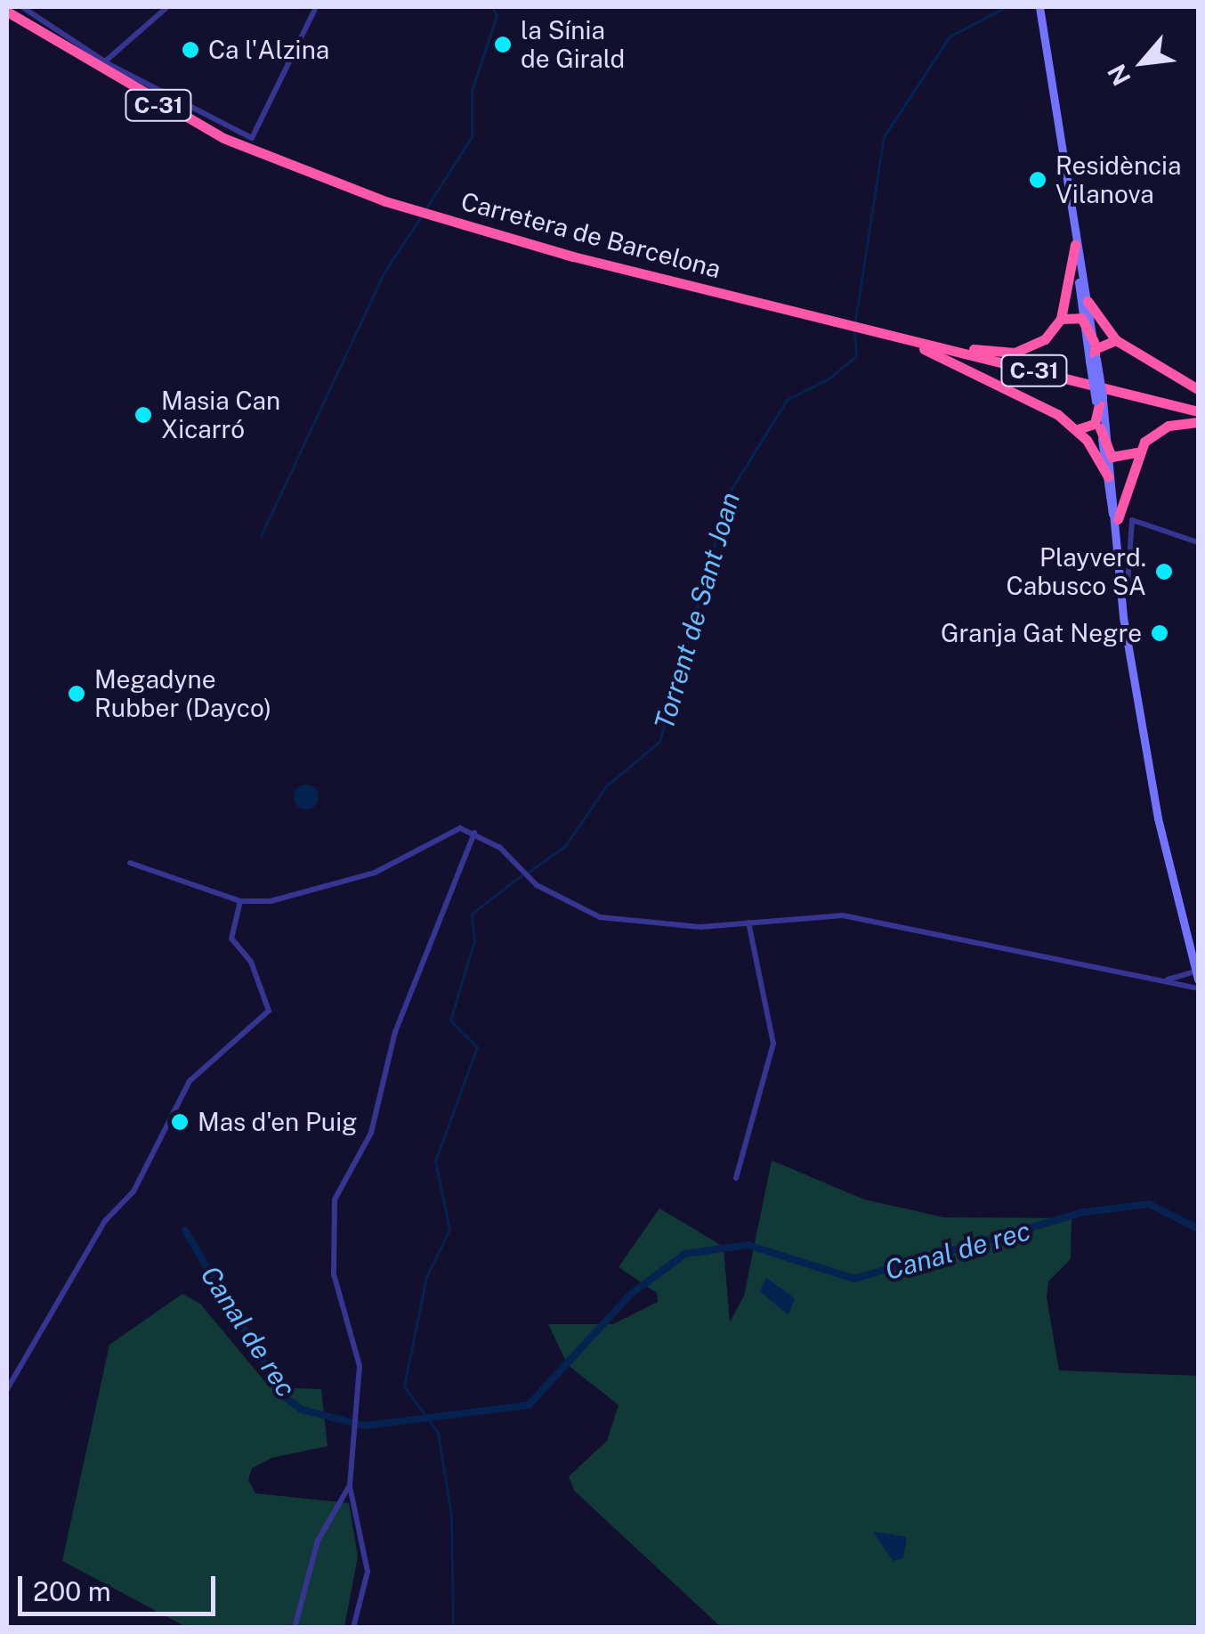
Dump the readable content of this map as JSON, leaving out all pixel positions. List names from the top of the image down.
{
  "streets": {
    "highway": ["C-31", "Carretera de Barcelona"]
  },
  "water": ["Torrent de Sant Joan", "Canal de rec"],
  "places": [
    "la Sínia de Girald",
    "Ca l'Alzina",
    "Residència Vilanova",
    "Masia Can Xicarró",
    "Playverd. Cabusco SA",
    "Granja Gat Negre",
    "Megadyne Rubber (Dayco)",
    "Mas d'en Puig"
  ],
  "scale_bar": "200 m",
  "north": "bottom left"
}
